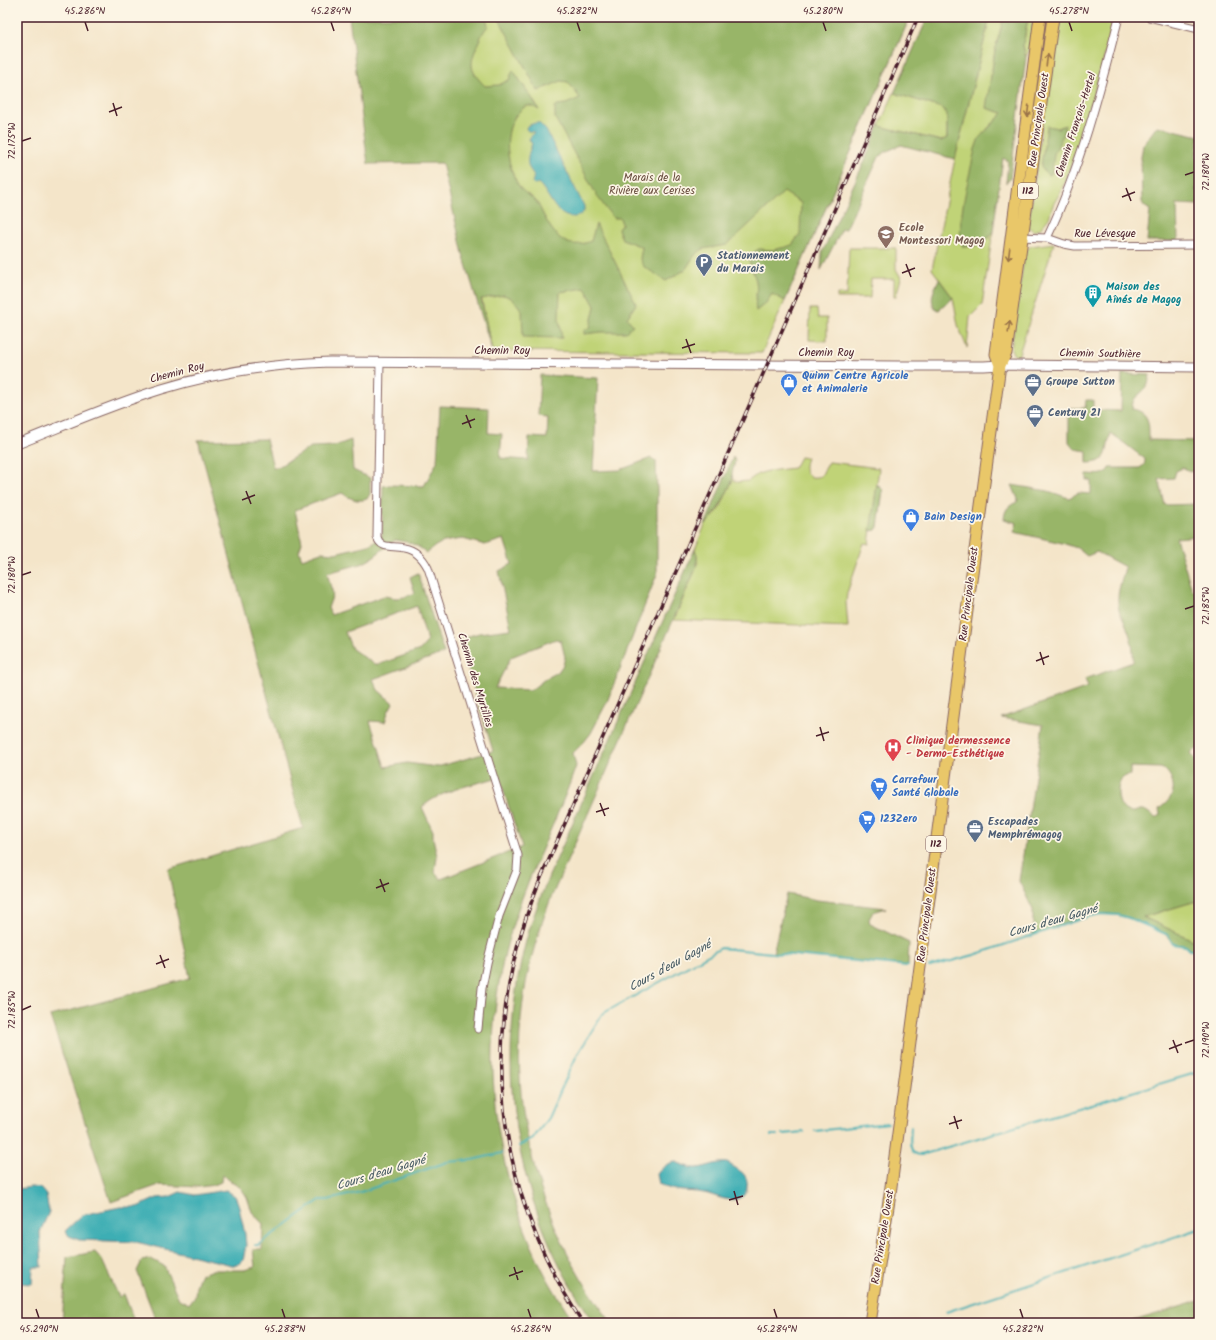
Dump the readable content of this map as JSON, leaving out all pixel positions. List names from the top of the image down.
{
  "streets": {
    "main road": ["Rue Principale Ouest", "112"],
    "street": [
      "Chemin François-Hertel",
      "Rue Lévesque",
      "Chemin Roy",
      "Chemin Southière",
      "Chemin des Myrtilles"
    ]
  },
  "crossings": [
    ["Rue Principale Ouest", "Rue Lévesque"],
    ["Rue Principale Ouest", "Chemin Roy"],
    ["Rue Principale Ouest", "Chemin Southière"],
    ["Chemin François-Hertel", "Rue Lévesque"],
    ["Chemin Roy", "Chemin Southière"],
    ["Chemin Roy", "Chemin des Myrtilles"]
  ],
  "water": ["Cours d'eau Gagné"],
  "parks": ["Marais de la Rivière aux Cerises"],
  "places": {
    "school or university": ["Ecole Montessori Magog"],
    "parking": ["Stationnement du Marais"],
    "building": ["Maison des Aînés de Magog"],
    "shop": ["Quinn Centre Agricole et Animalerie", "Bain Design"],
    "office": ["Groupe Sutton", "Century 21", "Escapades Memphrémagog"],
    "hospital": ["Clinique dermessence - Dermo-Esthétique"],
    "supermarket": ["Carrefour Santé Globale", "123Zero"]
  },
  "coordinates": [
    "45.286°N",
    "45.284°N",
    "45.282°N",
    "45.280°N",
    "45.278°N",
    "72.175°W",
    "72.180°W",
    "72.185°W",
    "72.190°W",
    "45.290°N",
    "45.288°N"
  ]
}
